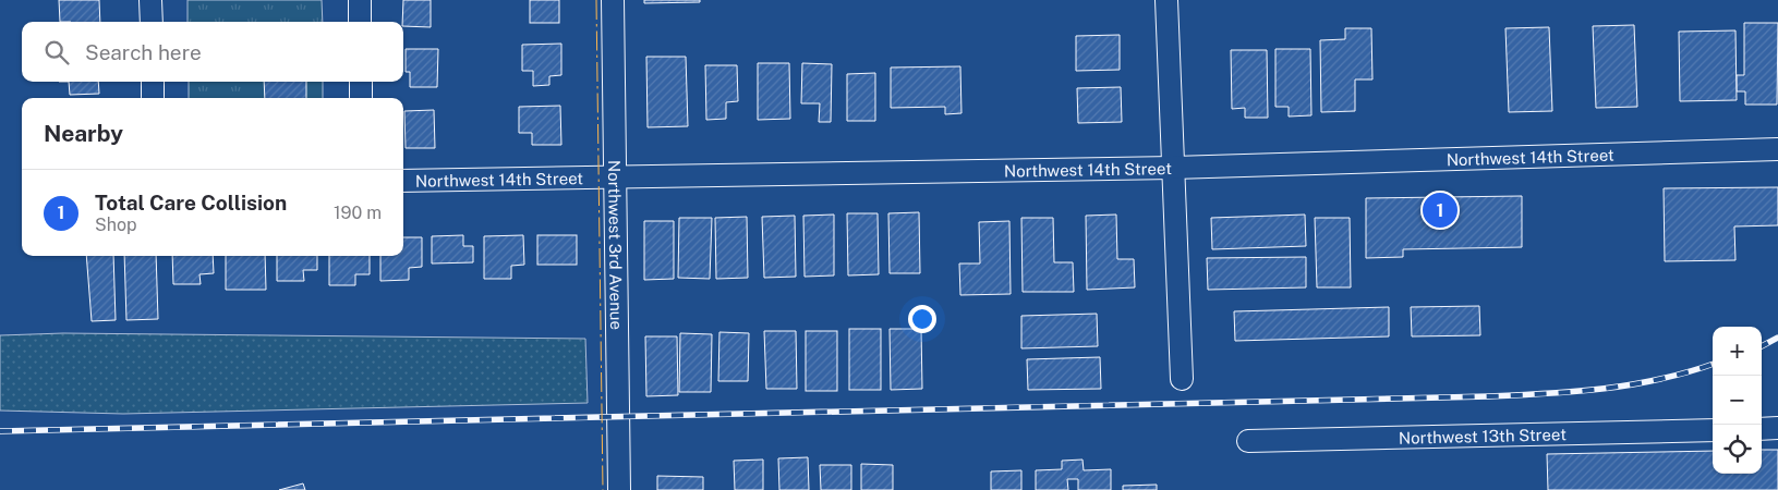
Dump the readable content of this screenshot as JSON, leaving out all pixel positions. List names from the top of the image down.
{
  "streets": {
    "street": ["Northwest 14th Street", "Northwest 3rd Avenue", "Northwest 13th Street"]
  },
  "crossings": [
    ["Northwest 14th Street", "Northwest 3rd Avenue"]
  ],
  "page": {
    "search": "Search here",
    "heading": "Nearby",
    "list": [
      {
        "mark": "1",
        "name": "Total Care Collision",
        "note": "Shop",
        "value": "190 m"
      }
    ],
    "pins": "1",
    "map_buttons": ["+", "−"]
  }
}
